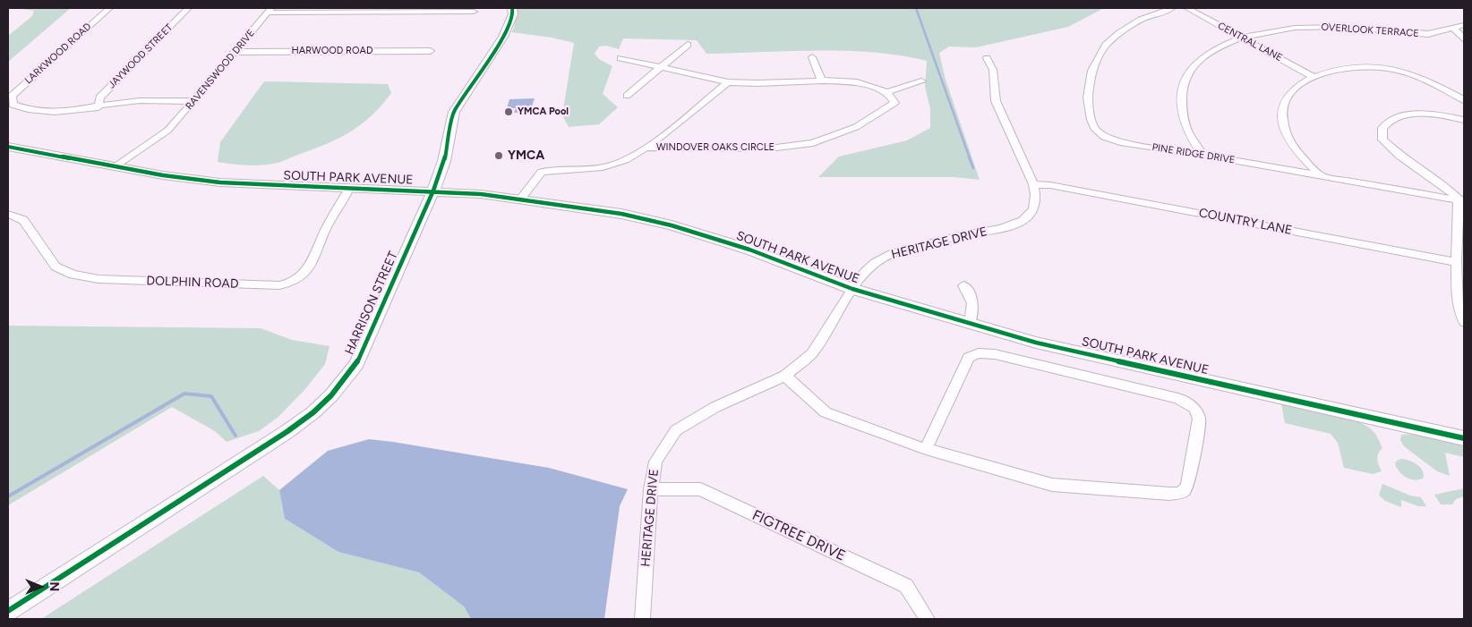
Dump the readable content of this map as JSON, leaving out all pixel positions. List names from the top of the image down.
{
  "streets": {
    "street": [
      "OVERLOOK TERRACE",
      "CENTRAL LANE",
      "HARWOOD ROAD",
      "LARKWOOD ROAD",
      "JAYWOOD STREET",
      "RAVENSWOOD DRIVE",
      "WINDOVER OAKS CIRCLE",
      "PINE RIDGE DRIVE",
      "SOUTH PARK AVENUE",
      "COUNTRY LANE",
      "HERITAGE DRIVE",
      "DOLPHIN ROAD",
      "HARRISON STREET",
      "FIGTREE DRIVE"
    ]
  },
  "crossings": [
    ["OVERLOOK TERRACE", "CENTRAL LANE"],
    ["OVERLOOK TERRACE", "PINE RIDGE DRIVE"],
    ["HARWOOD ROAD", "RAVENSWOOD DRIVE"],
    ["LARKWOOD ROAD", "JAYWOOD STREET"],
    ["LARKWOOD ROAD", "RAVENSWOOD DRIVE"],
    ["RAVENSWOOD DRIVE", "SOUTH PARK AVENUE"],
    ["WINDOVER OAKS CIRCLE", "SOUTH PARK AVENUE"],
    ["SOUTH PARK AVENUE", "HERITAGE DRIVE"],
    ["SOUTH PARK AVENUE", "DOLPHIN ROAD"],
    ["SOUTH PARK AVENUE", "HARRISON STREET"],
    ["COUNTRY LANE", "HERITAGE DRIVE"],
    ["HERITAGE DRIVE", "FIGTREE DRIVE"]
  ],
  "places": ["YMCA Pool", "YMCA"],
  "north": "right"
}
